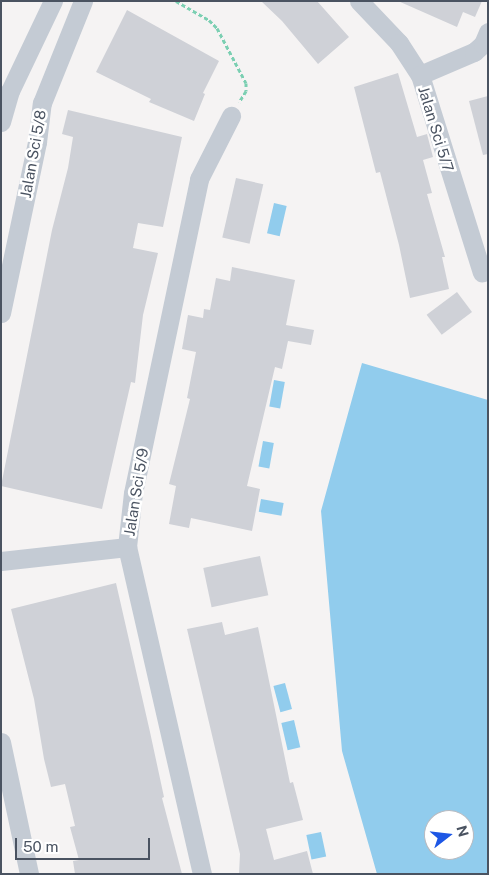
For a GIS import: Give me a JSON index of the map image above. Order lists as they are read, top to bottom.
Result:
{
  "streets": {
    "street": ["Jalan Sci 5/7", "Jalan Sci 5/8", "Jalan Sci 5/9"]
  },
  "scale_bar": "50 m",
  "north": "right"
}
